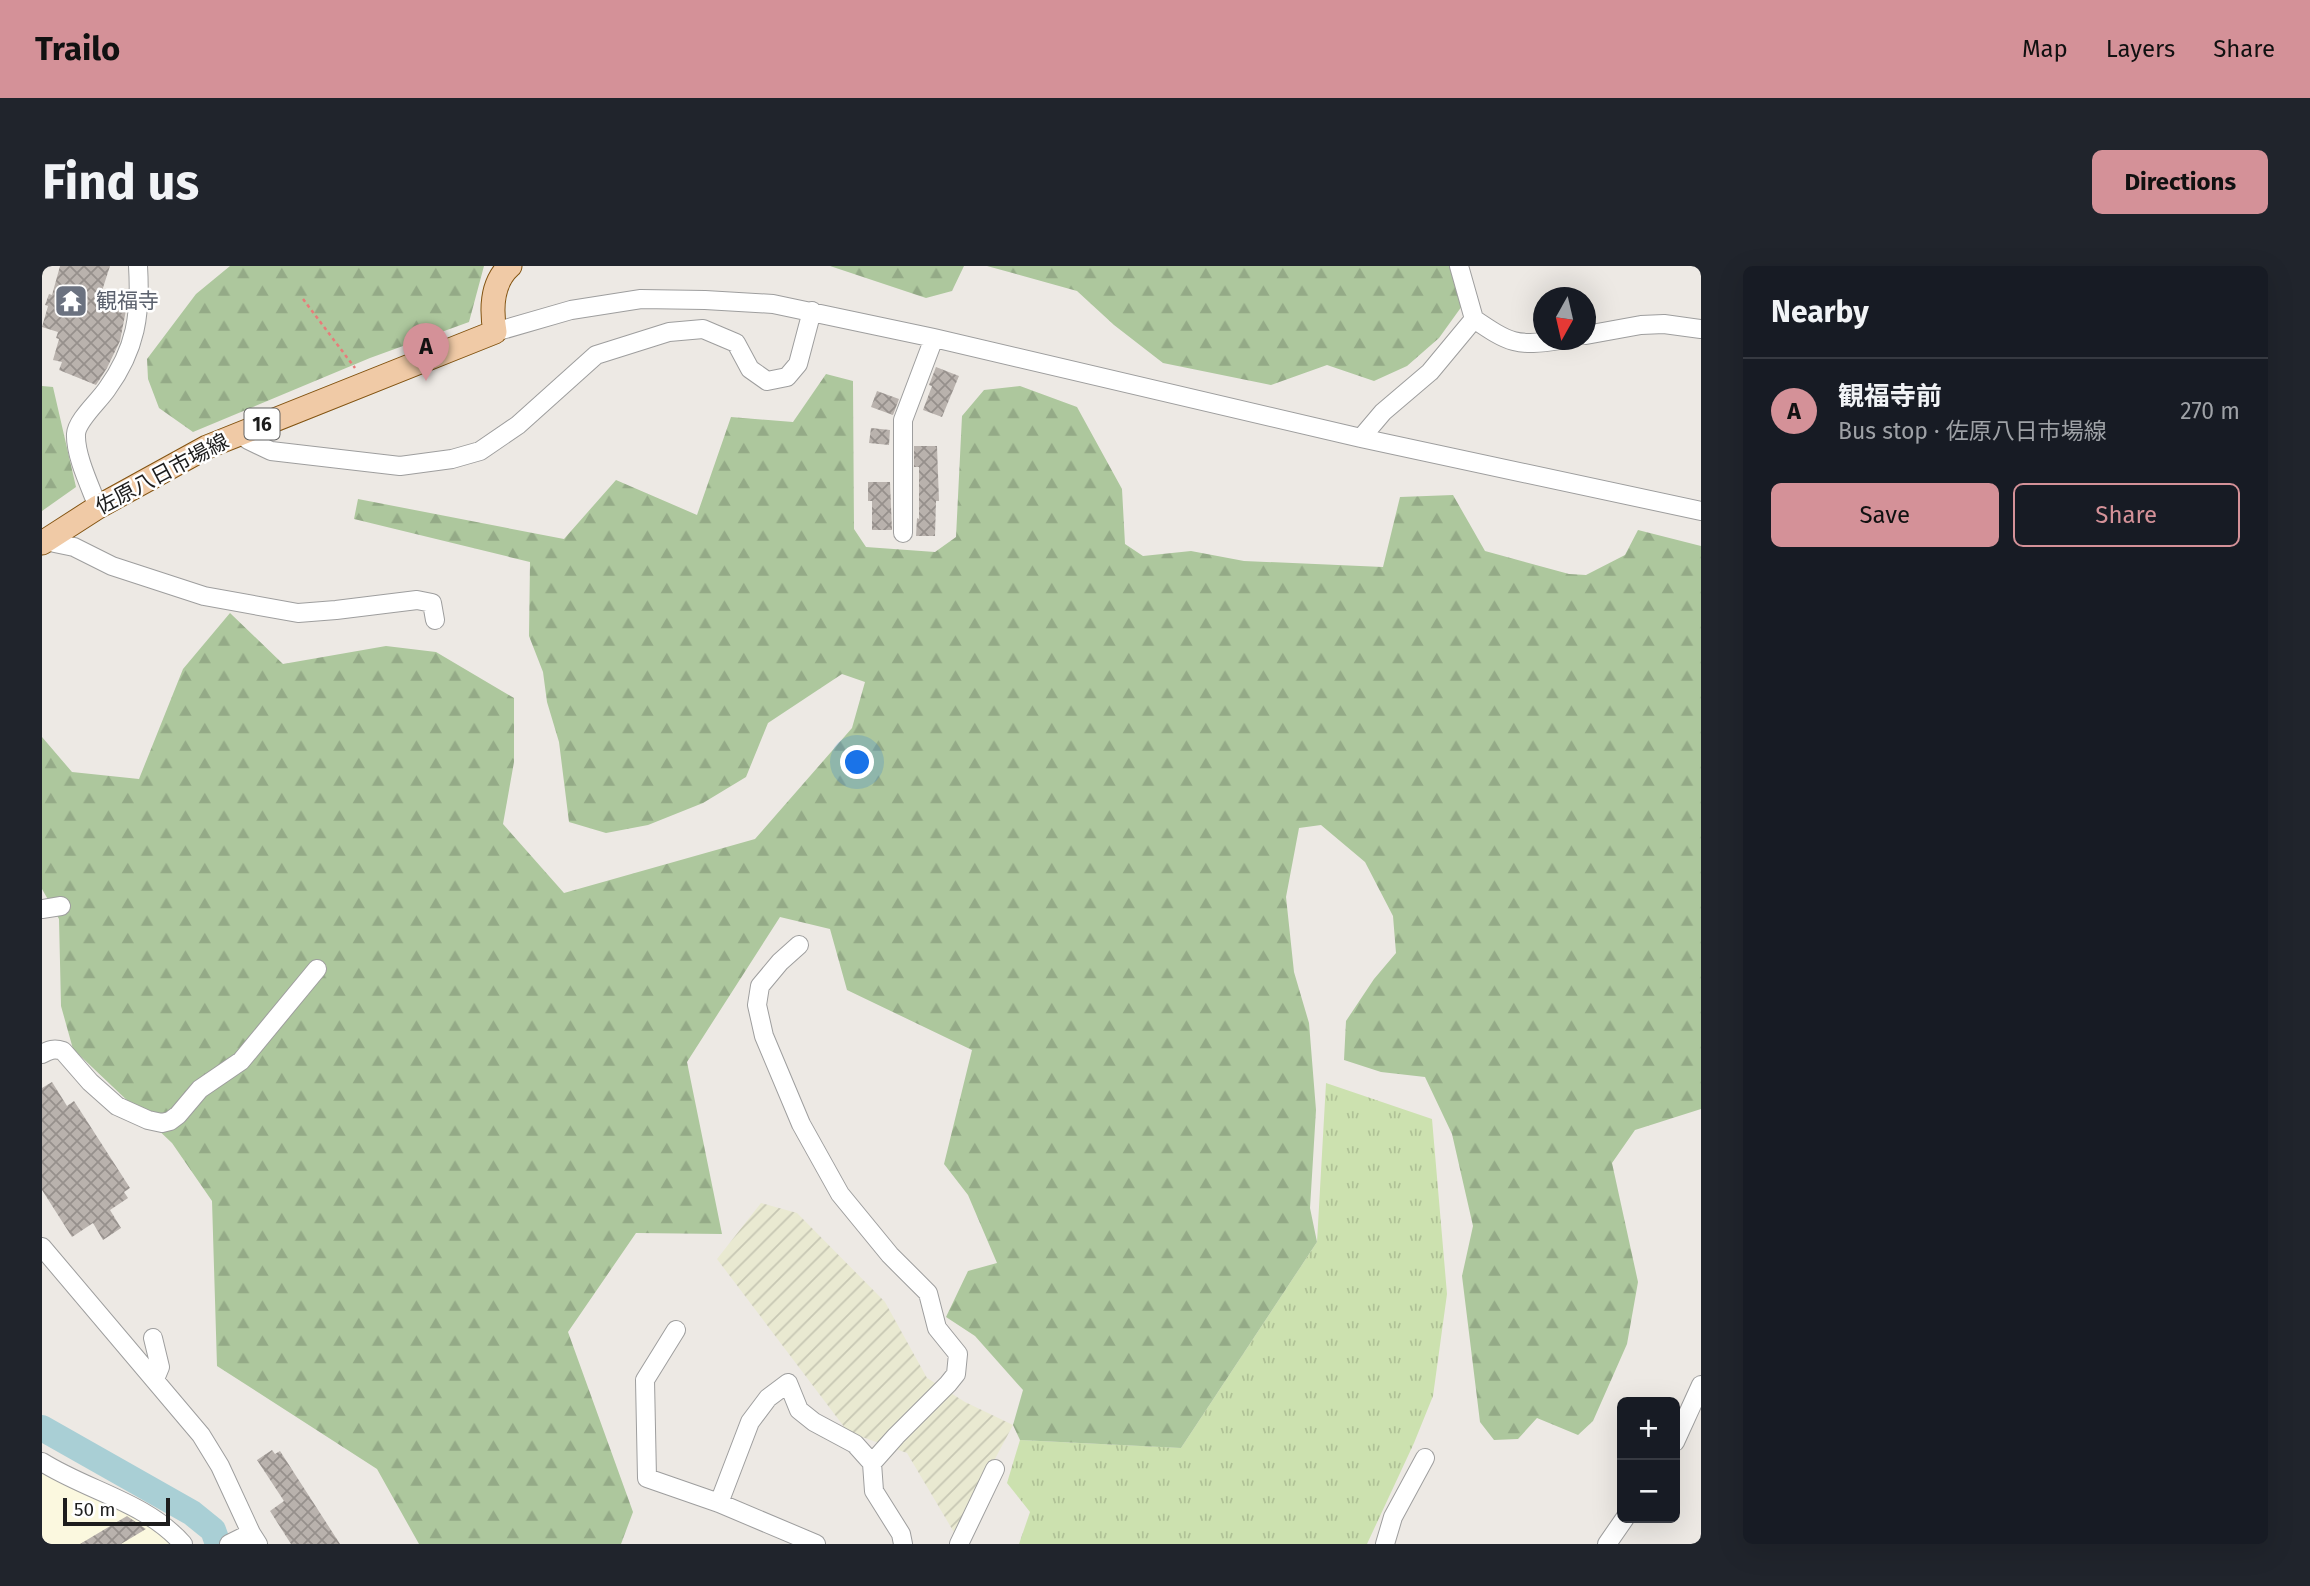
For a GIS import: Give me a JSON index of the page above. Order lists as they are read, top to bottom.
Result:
{
  "streets": {
    "main road": ["16", "佐原八日市場線"]
  },
  "places": {
    "temple": ["観福寺"]
  },
  "scale_bar": "50 m",
  "north": "bottom",
  "page": {
    "header": "Trailo",
    "nav": ["Map", "Layers", "Share"],
    "buttons": [
      "Directions",
      ["Save", "Share"]
    ],
    "title": "Find us",
    "heading": "Nearby",
    "pins": "A",
    "list": [
      {
        "mark": "A",
        "name": "観福寺前",
        "note": "Bus stop · 佐原八日市場線",
        "value": "270 m"
      }
    ],
    "map_buttons": ["+", "−"],
    "scale": "50 m"
  }
}
